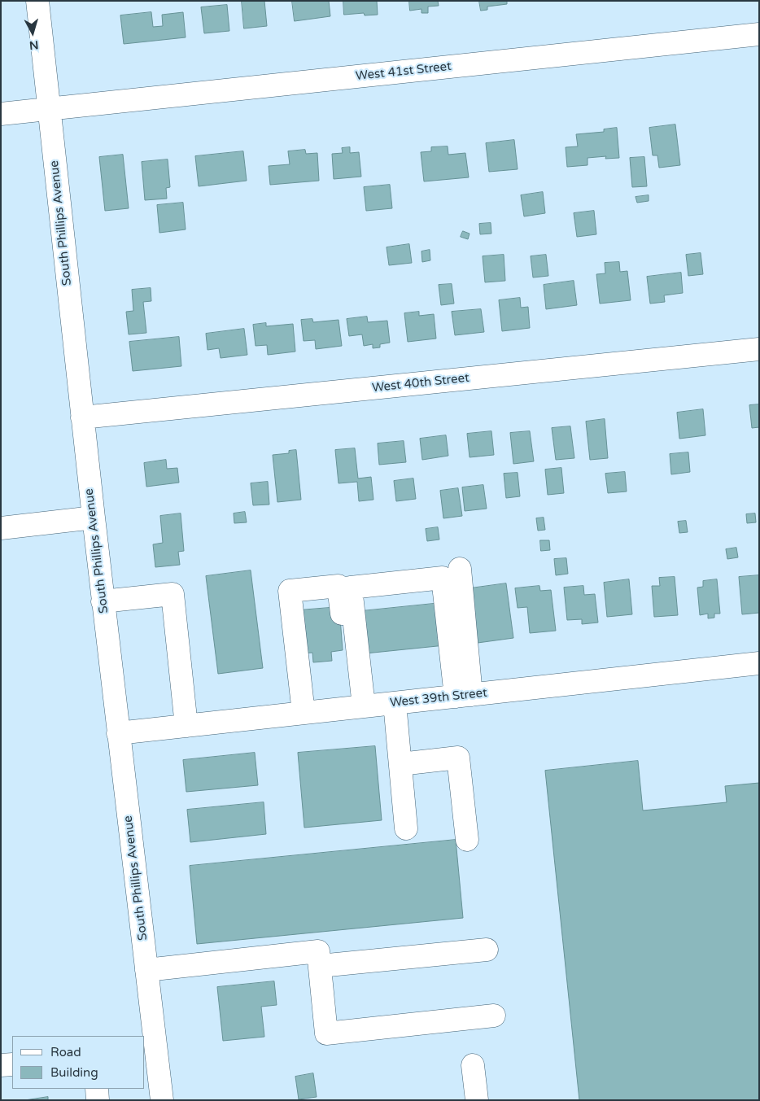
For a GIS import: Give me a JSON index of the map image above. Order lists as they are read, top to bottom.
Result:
{
  "streets": {
    "street": [
      "West 41st Street",
      "South Phillips Avenue",
      "West 40th Street",
      "West 39th Street"
    ]
  },
  "crossings": [
    ["West 41st Street", "South Phillips Avenue"],
    ["South Phillips Avenue", "West 40th Street"],
    ["South Phillips Avenue", "West 39th Street"]
  ],
  "legend": ["Road", "Building"],
  "north": "bottom"
}
